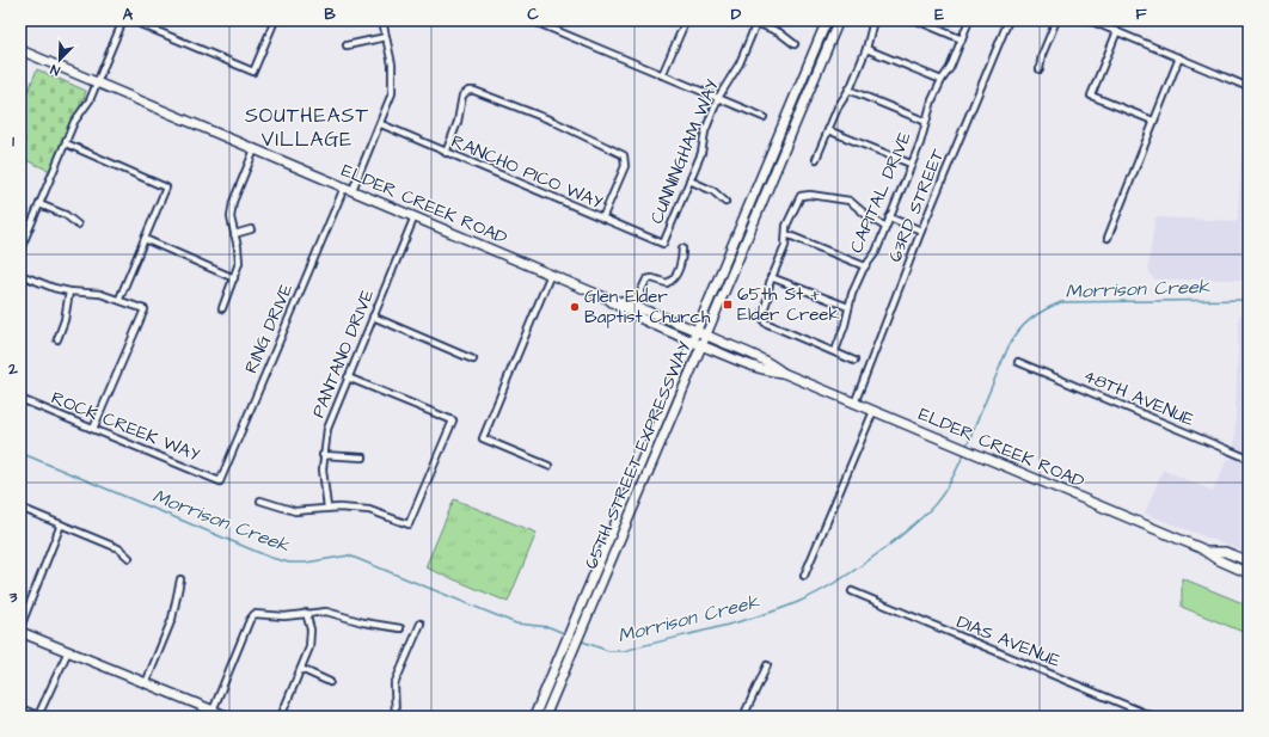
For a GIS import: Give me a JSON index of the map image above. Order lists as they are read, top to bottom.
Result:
{
  "streets": {
    "main road": ["ELDER CREEK ROAD", "65TH STREET EXPRESSWAY"],
    "street": [
      "CUNNINGHAM WAY",
      "RANCHO PICO WAY",
      "CAPITAL DRIVE",
      "63RD STREET",
      "RING DRIVE",
      "PANTANO DRIVE",
      "48TH AVENUE",
      "ROCK CREEK WAY",
      "DIAS AVENUE"
    ]
  },
  "crossings": [
    ["CUNNINGHAM WAY", "RANCHO PICO WAY"],
    ["RANCHO PICO WAY", "RING DRIVE"],
    ["ELDER CREEK ROAD", "63RD STREET"],
    ["ELDER CREEK ROAD", "RING DRIVE"],
    ["ELDER CREEK ROAD", "PANTANO DRIVE"],
    ["ELDER CREEK ROAD", "65TH STREET EXPRESSWAY"],
    ["RING DRIVE", "ROCK CREEK WAY"]
  ],
  "districts": ["SOUTHEAST VILLAGE"],
  "water": ["Morrison Creek"],
  "places": {
    "transit": ["65th St + Elder Creek"],
    "other": ["Glen Elder Baptist Church"]
  },
  "north": "bottom left",
  "grid": {
    "columns": [
      "A",
      "B",
      "C",
      "D",
      "E",
      "F"
    ],
    "rows": ["1", "2", "3"]
  }
}
